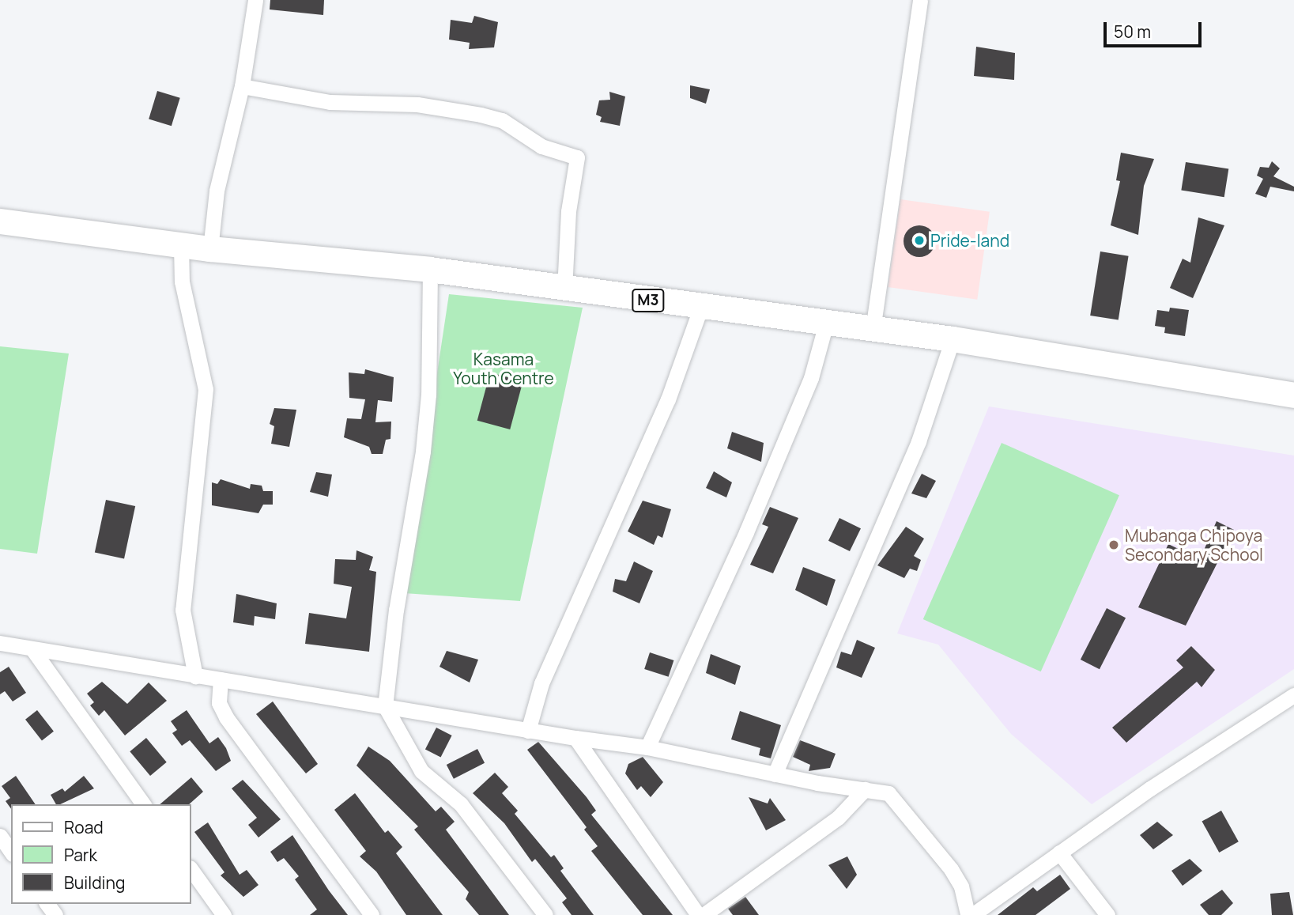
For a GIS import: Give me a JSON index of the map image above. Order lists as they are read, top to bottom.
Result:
{
  "streets": {
    "main road": ["M3"]
  },
  "parks": ["Kasama Youth Centre"],
  "places": ["Pride-land", "Mubanga Chipoya Secondary School"],
  "legend": ["Road", "Park", "Building"],
  "scale_bar": "50 m"
}
